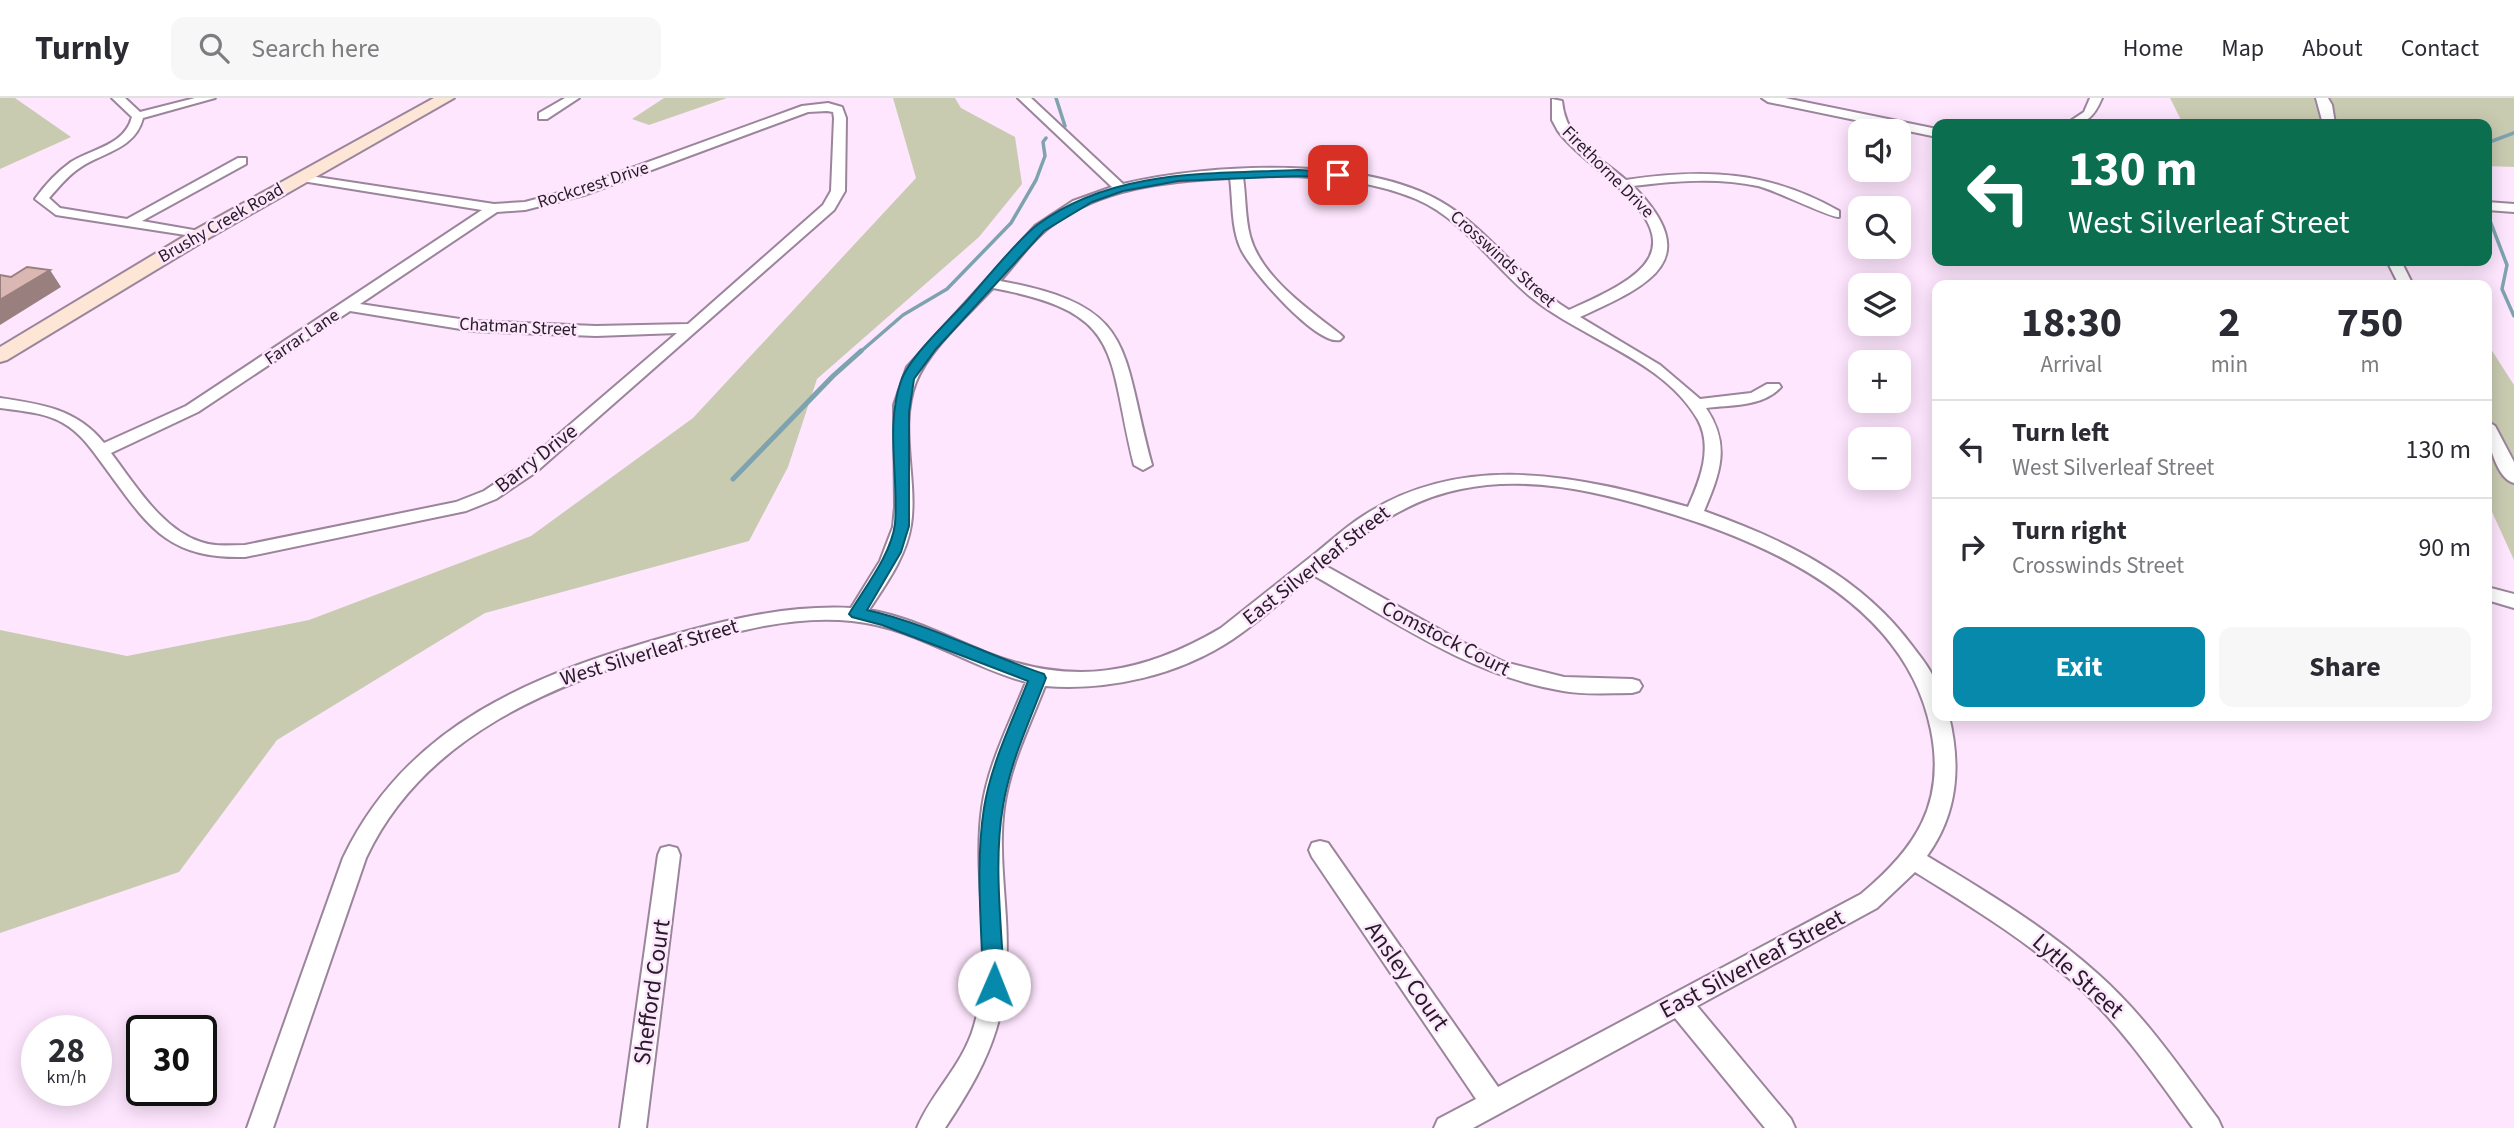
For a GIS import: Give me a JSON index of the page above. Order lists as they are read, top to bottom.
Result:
{
  "streets": {
    "main road": ["Brushy Creek Road"],
    "street": [
      "Firethorne Drive",
      "Rockcrest Drive",
      "Crosswinds Street",
      "Chatman Street",
      "Farrar Lane",
      "Barry Drive",
      "East Silverleaf Street",
      "Comstock Court",
      "West Silverleaf Street",
      "Ansley Court",
      "Lytle Street",
      "Shefford Court"
    ]
  },
  "crossings": [
    ["Firethorne Drive", "Crosswinds Street"],
    ["Rockcrest Drive", "Brushy Creek Road"],
    ["Rockcrest Drive", "Farrar Lane"],
    ["Rockcrest Drive", "Barry Drive"],
    ["Crosswinds Street", "East Silverleaf Street"],
    ["Crosswinds Street", "West Silverleaf Street"],
    ["Chatman Street", "Farrar Lane"],
    ["Chatman Street", "Barry Drive"],
    ["Farrar Lane", "Barry Drive"],
    ["East Silverleaf Street", "Comstock Court"],
    ["East Silverleaf Street", "West Silverleaf Street"],
    ["East Silverleaf Street", "Ansley Court"],
    ["East Silverleaf Street", "Lytle Street"]
  ],
  "page": {
    "header": "Turnly",
    "search": "Search here",
    "nav": [
      "Home",
      "Map",
      "About",
      "Contact"
    ],
    "map_buttons": ["+", "−"],
    "turn": ["130 m", "West Silverleaf Street"],
    "eta": [
      "18:30",
      "Arrival",
      "2",
      "min",
      "750",
      "m"
    ],
    "list": [
      {
        "name": "Turn left",
        "note": "West Silverleaf Street",
        "value": "130 m"
      },
      {
        "name": "Turn right",
        "note": "Crosswinds Street",
        "value": "90 m"
      }
    ],
    "buttons": ["Exit", "Share"],
    "speed": "28 km/h",
    "limit": "30"
  }
}
